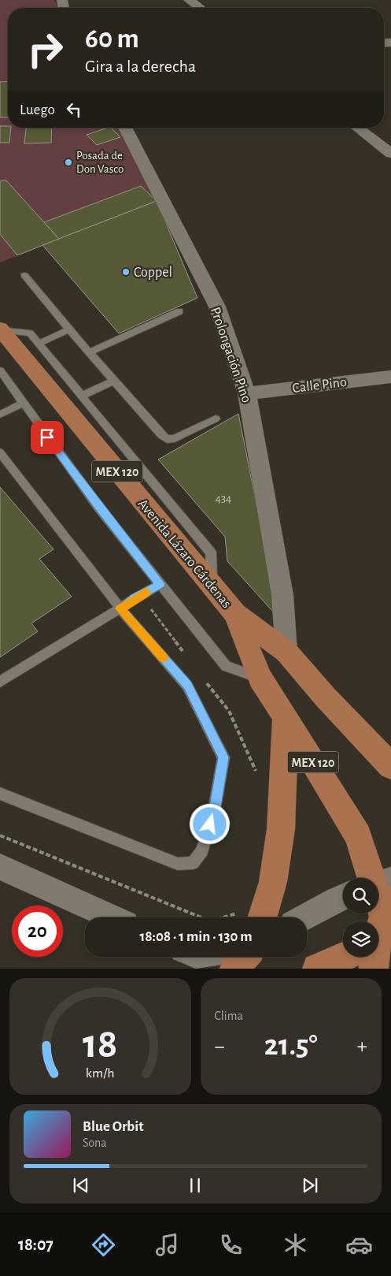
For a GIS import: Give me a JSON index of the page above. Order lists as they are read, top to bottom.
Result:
{
  "streets": {
    "main road": ["MEX 120", "Avenida Lázaro Cárdenas"],
    "street": ["Prolongación Pino", "Calle Pino"]
  },
  "crossings": [
    ["Prolongación Pino", "Calle Pino"],
    ["Prolongación Pino", "Avenida Lázaro Cárdenas"]
  ],
  "places": ["Posada de Don Vasco", "Coppel"],
  "house_numbers": ["434"],
  "page": {
    "turn": ["60 m", "Gira a la derecha"],
    "then": "Luego",
    "limit": "20",
    "trip": "18:08 · 1 min · 130 m",
    "tile": "Clima",
    "heat": ["−", "21.5°", "+"],
    "song": ["Blue Orbit", "Sona"],
    "tabs": "18:07",
    "gauge": ["18", "km/h"]
  }
}
